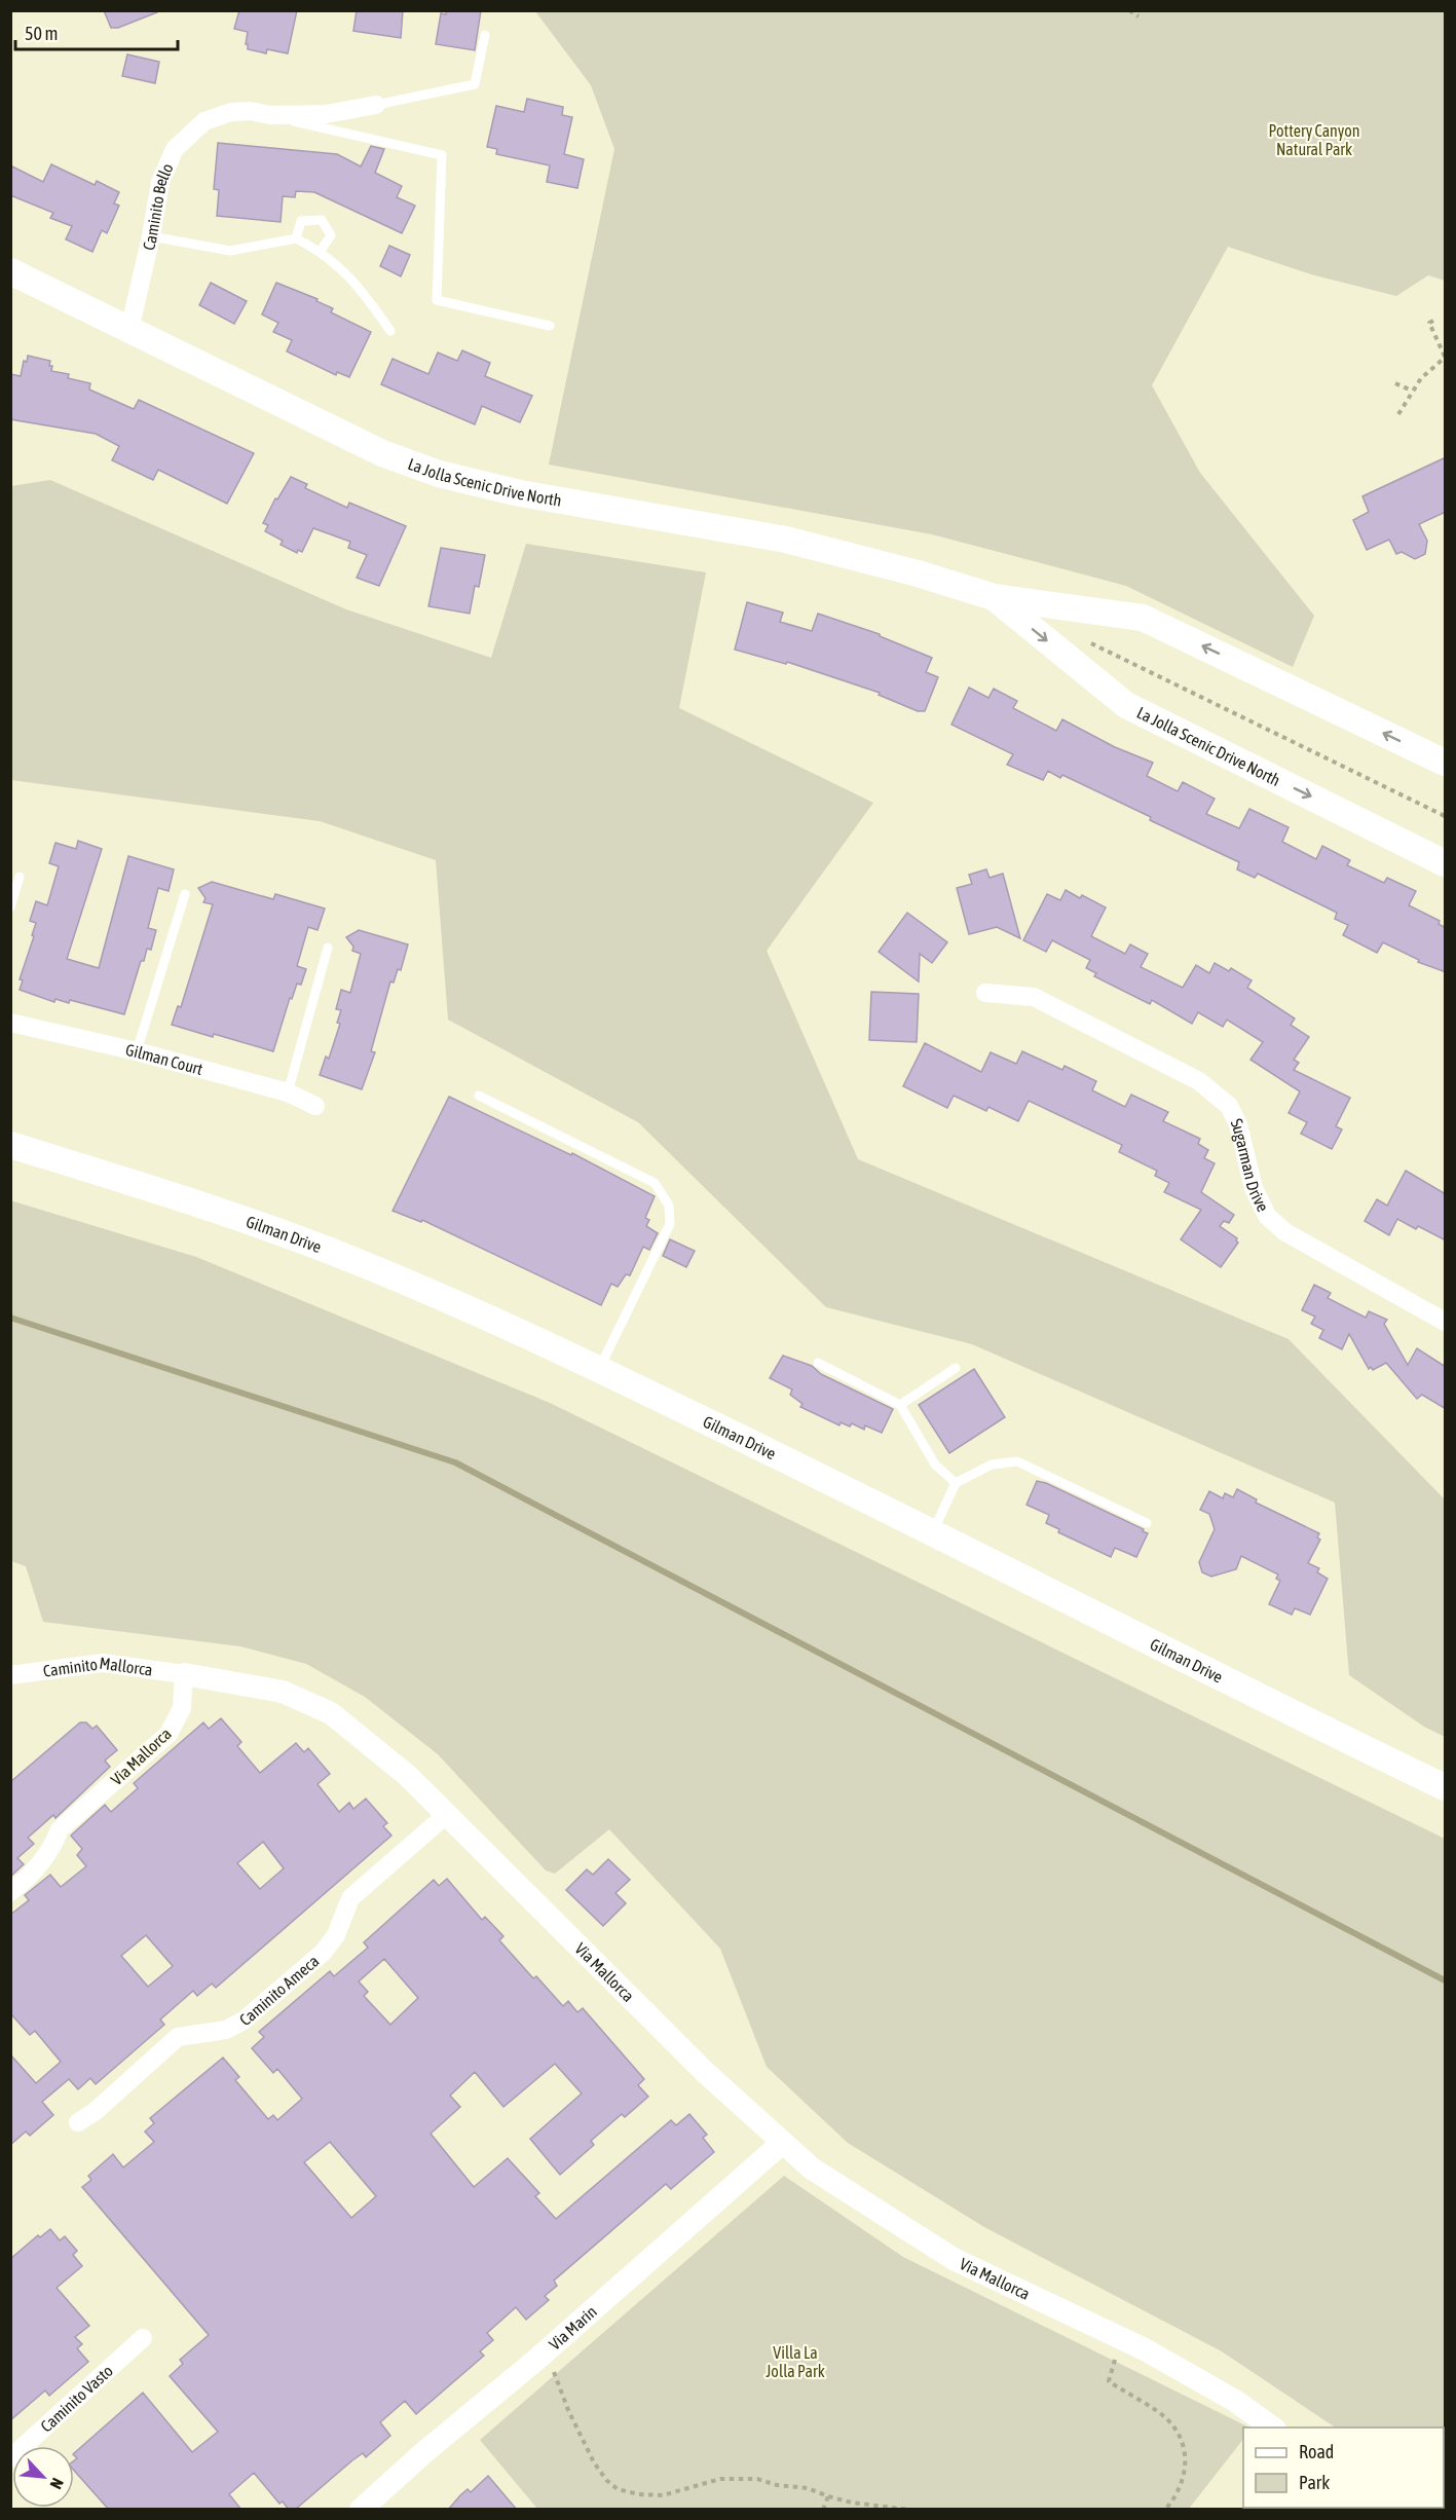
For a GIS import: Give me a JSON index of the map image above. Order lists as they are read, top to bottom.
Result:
{
  "streets": {
    "main road": ["La Jolla Scenic Drive North", "Gilman Drive"],
    "street": [
      "Caminito Bello",
      "Gilman Court",
      "Sugarman Drive",
      "Caminito Mallorca",
      "Via Mallorca",
      "Caminito Ameca",
      "Via Marin",
      "Caminito Vasto"
    ]
  },
  "crossings": [
    ["Caminito Bello", "La Jolla Scenic Drive North"],
    ["Caminito Mallorca", "Via Mallorca"],
    ["Via Mallorca", "Caminito Ameca"],
    ["Via Mallorca", "Via Marin"]
  ],
  "parks": ["Pottery Canyon Natural Park", "Villa La Jolla Park"],
  "legend": ["Road", "Park"],
  "scale_bar": "50 m",
  "north": "bottom right"
}
